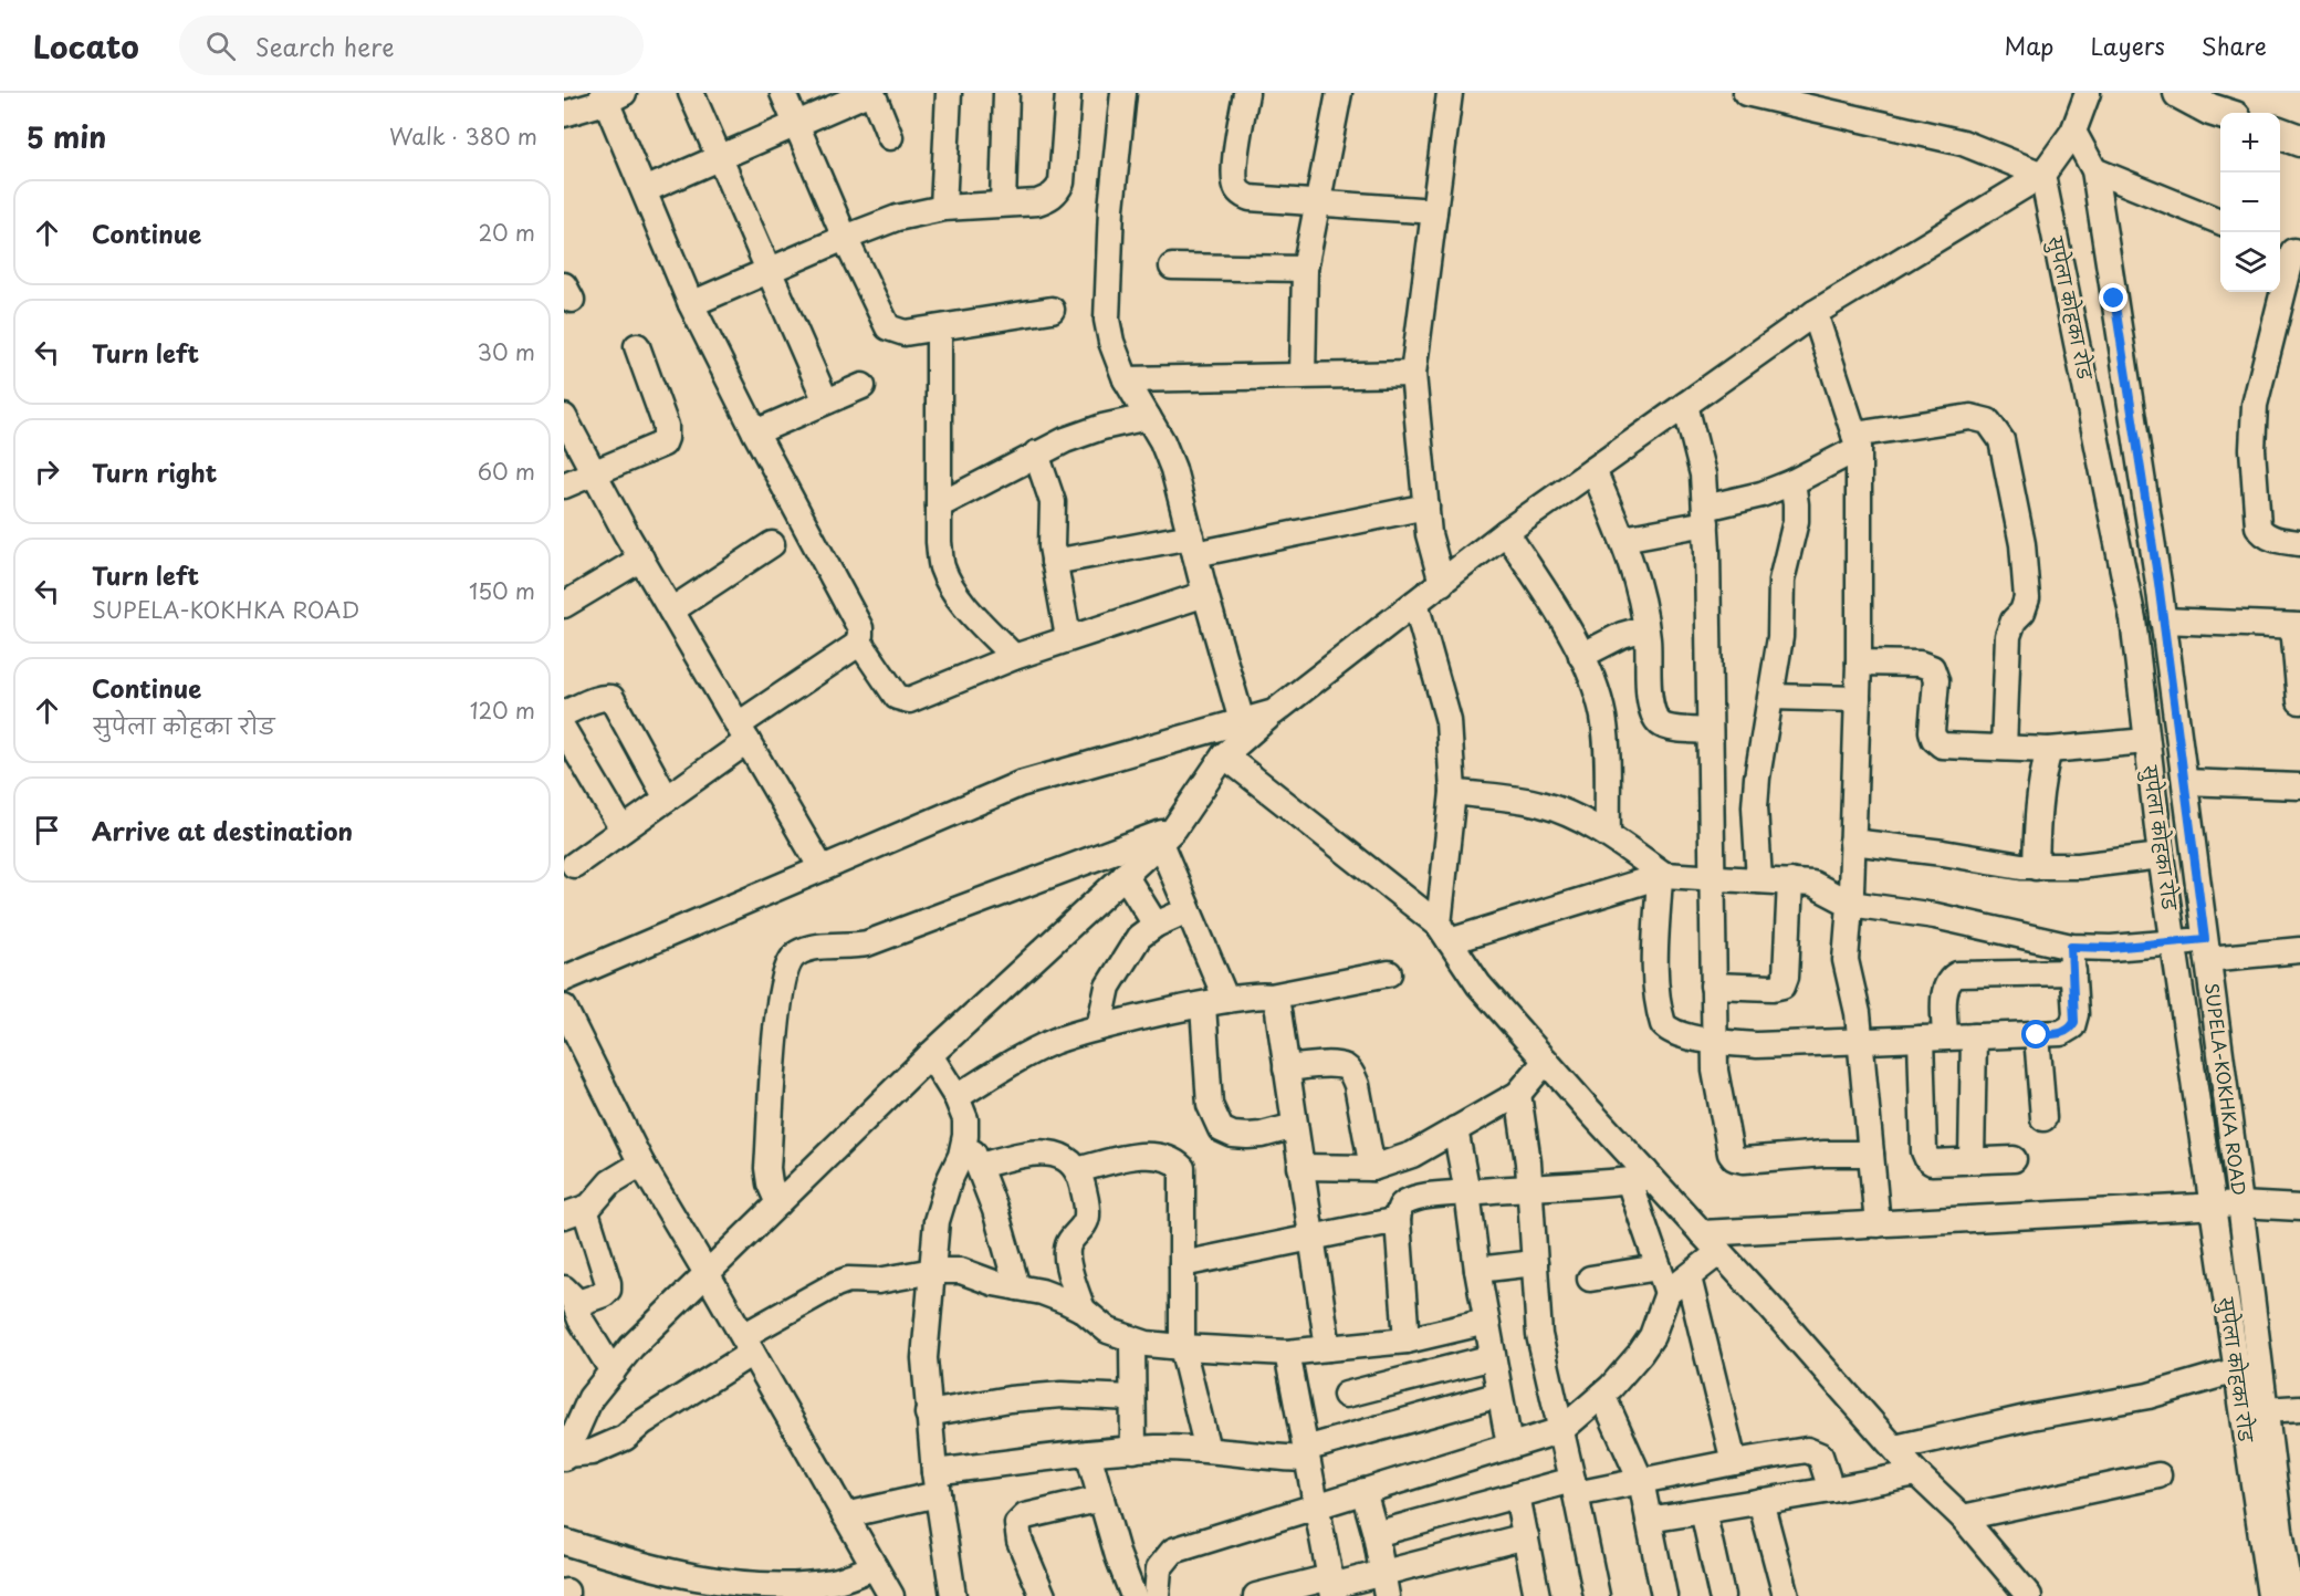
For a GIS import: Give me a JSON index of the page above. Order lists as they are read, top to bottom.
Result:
{
  "streets": {
    "street": ["सुपेला कोहका रोड", "SUPELA-KOKHKA ROAD"]
  },
  "page": {
    "header": "Locato",
    "search": "Search here",
    "nav": ["Map", "Layers", "Share"],
    "heading": ["5 min", "Walk · 380 m"],
    "map_buttons": ["+", "−"],
    "list": [
      ["Continue", "20 m"],
      ["Turn left", "30 m"],
      ["Turn right", "60 m"],
      ["Turn left", "SUPELA-KOKHKA ROAD", "150 m"],
      ["Continue", "सुपेला कोहका रोड", "120 m"],
      "Arrive at destination"
    ]
  }
}
